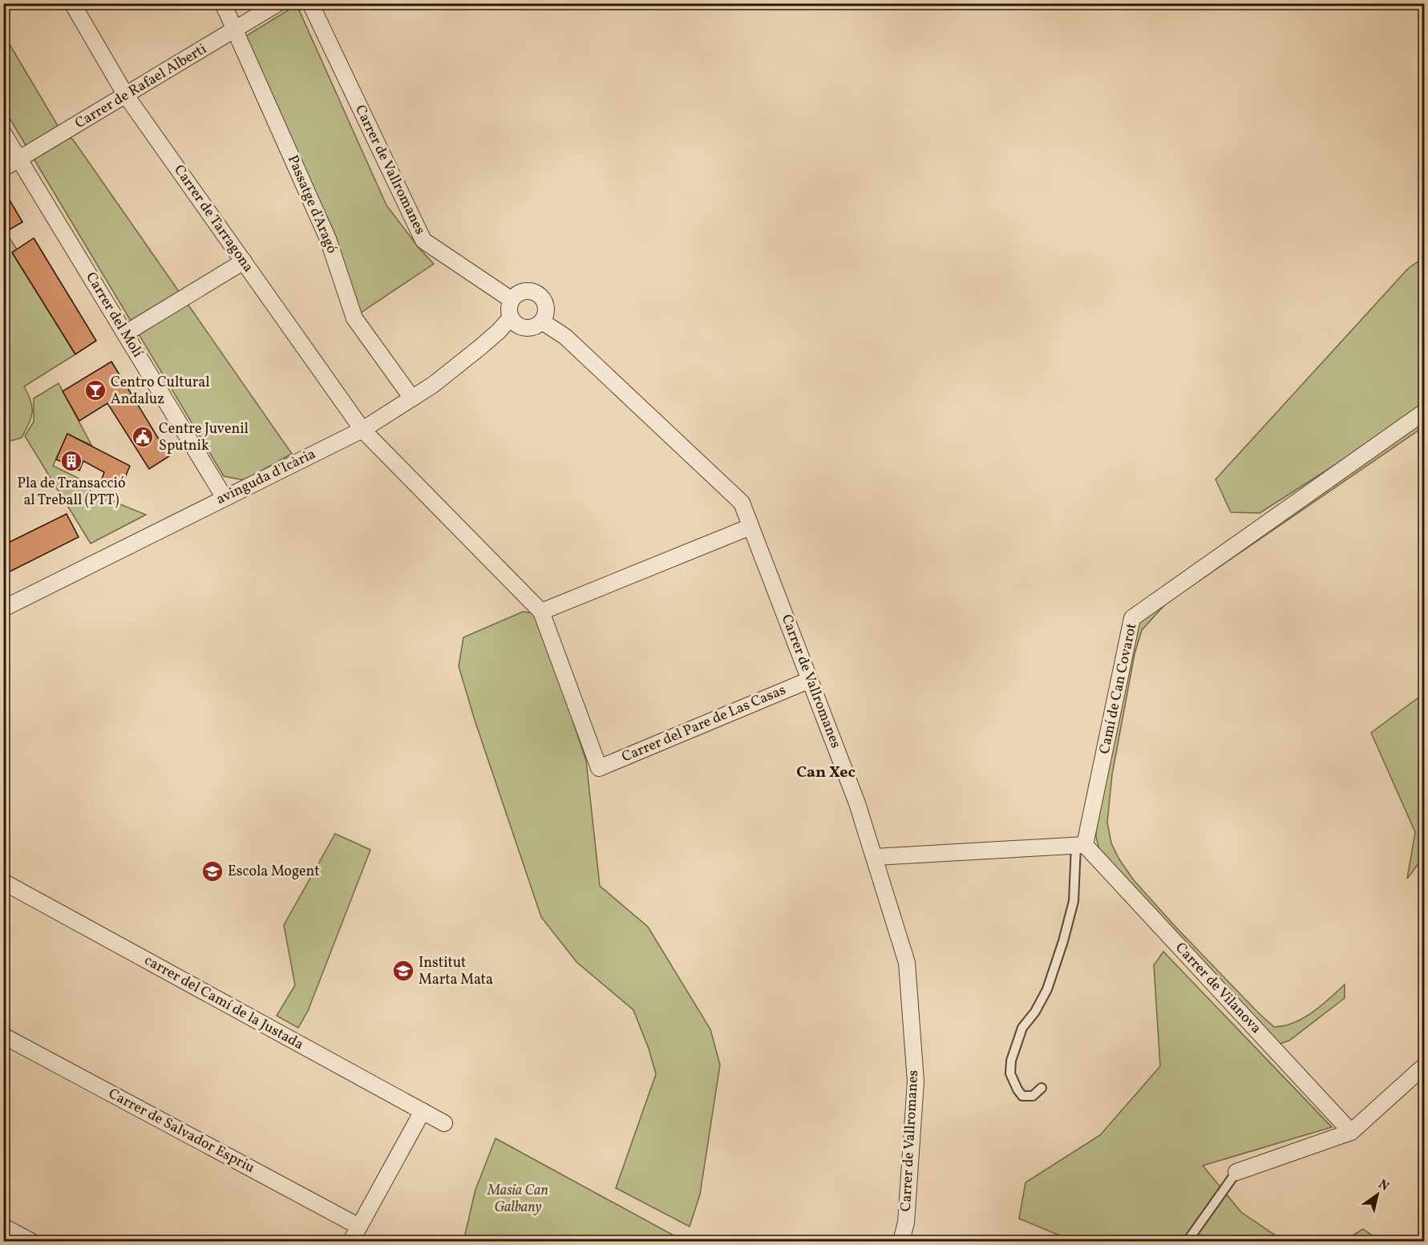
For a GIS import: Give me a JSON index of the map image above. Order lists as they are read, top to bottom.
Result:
{
  "streets": {
    "street": [
      "Carrer de Rafael Alberti",
      "Carrer de Vallromanes",
      "Passatge d'Aragó",
      "Carrer de Tarragona",
      "Carrer del Molí",
      "avinguda d'Icària",
      "Camí de Can Covarot",
      "Carrer del Pare de Las Casas",
      "Carrer de Vilanova",
      "carrer del Camí de la Justada",
      "Carrer de Salvador Espriu"
    ]
  },
  "crossings": [
    ["Carrer de Rafael Alberti", "Passatge d'Aragó"],
    ["Carrer de Rafael Alberti", "Carrer de Tarragona"],
    ["Carrer de Rafael Alberti", "Carrer del Molí"],
    ["Carrer de Vallromanes", "avinguda d'Icària"],
    ["Carrer de Vallromanes", "Carrer del Pare de Las Casas"],
    ["Passatge d'Aragó", "avinguda d'Icària"],
    ["Carrer de Tarragona", "avinguda d'Icària"],
    ["Carrer de Tarragona", "Carrer del Pare de Las Casas"],
    ["Carrer del Molí", "avinguda d'Icària"],
    ["Camí de Can Covarot", "Carrer de Vilanova"]
  ],
  "districts": ["Can Xec"],
  "parks": ["Masia Can Galbany"],
  "places": {
    "bar": ["Centro Cultural Andaluz"],
    "public building": ["Centre Juvenil Sputnik"],
    "building": ["Pla de Transacció al Treball (PTT)"],
    "school or university": ["Escola Mogent", "Institut Marta Mata"]
  },
  "north": "top right"
}
